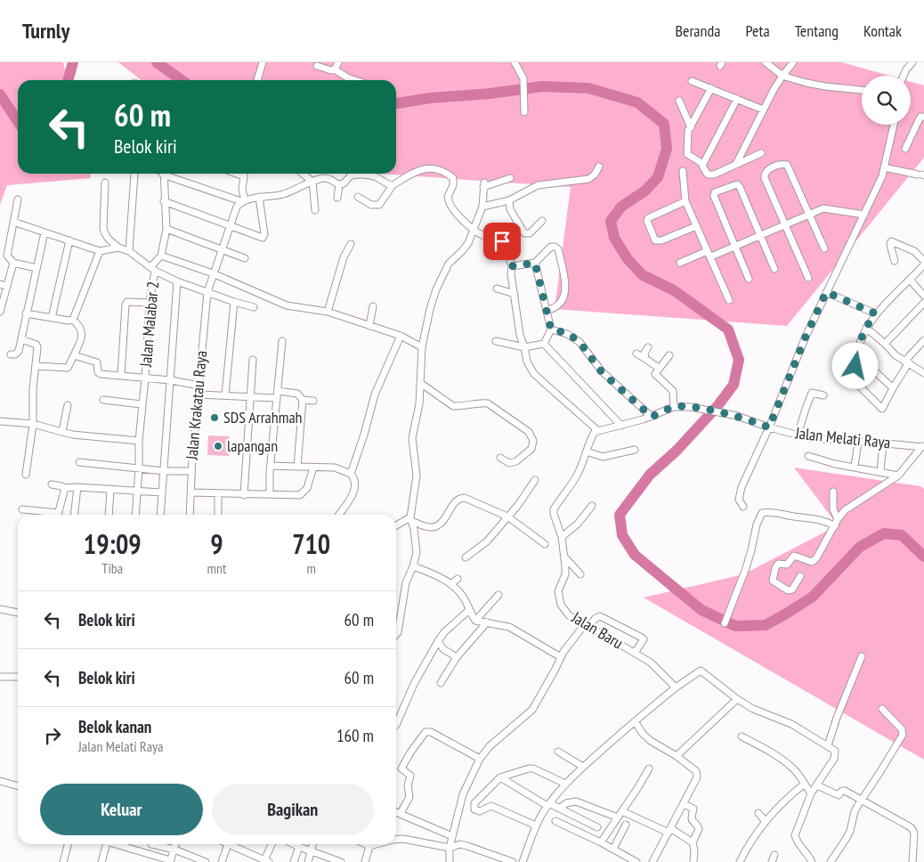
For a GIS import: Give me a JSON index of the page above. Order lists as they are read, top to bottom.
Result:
{
  "streets": {
    "street": [
      "Jalan Malabar 2",
      "Jalan Krakatau Raya",
      "Jalan Melati Raya",
      "Jalan Baru"
    ]
  },
  "places": ["SDS Arrahmah", "lapangan"],
  "page": {
    "header": "Turnly",
    "nav": [
      "Beranda",
      "Peta",
      "Tentang",
      "Kontak"
    ],
    "turn": ["60 m", "Belok kiri"],
    "eta": [
      "19:09",
      "Tiba",
      "9",
      "mnt",
      "710",
      "m"
    ],
    "list": [
      {
        "name": "Belok kiri",
        "value": "60 m"
      },
      {
        "name": "Belok kiri",
        "value": "60 m"
      },
      {
        "name": "Belok kanan",
        "note": "Jalan Melati Raya",
        "value": "160 m"
      }
    ],
    "buttons": ["Keluar", "Bagikan"]
  }
}
